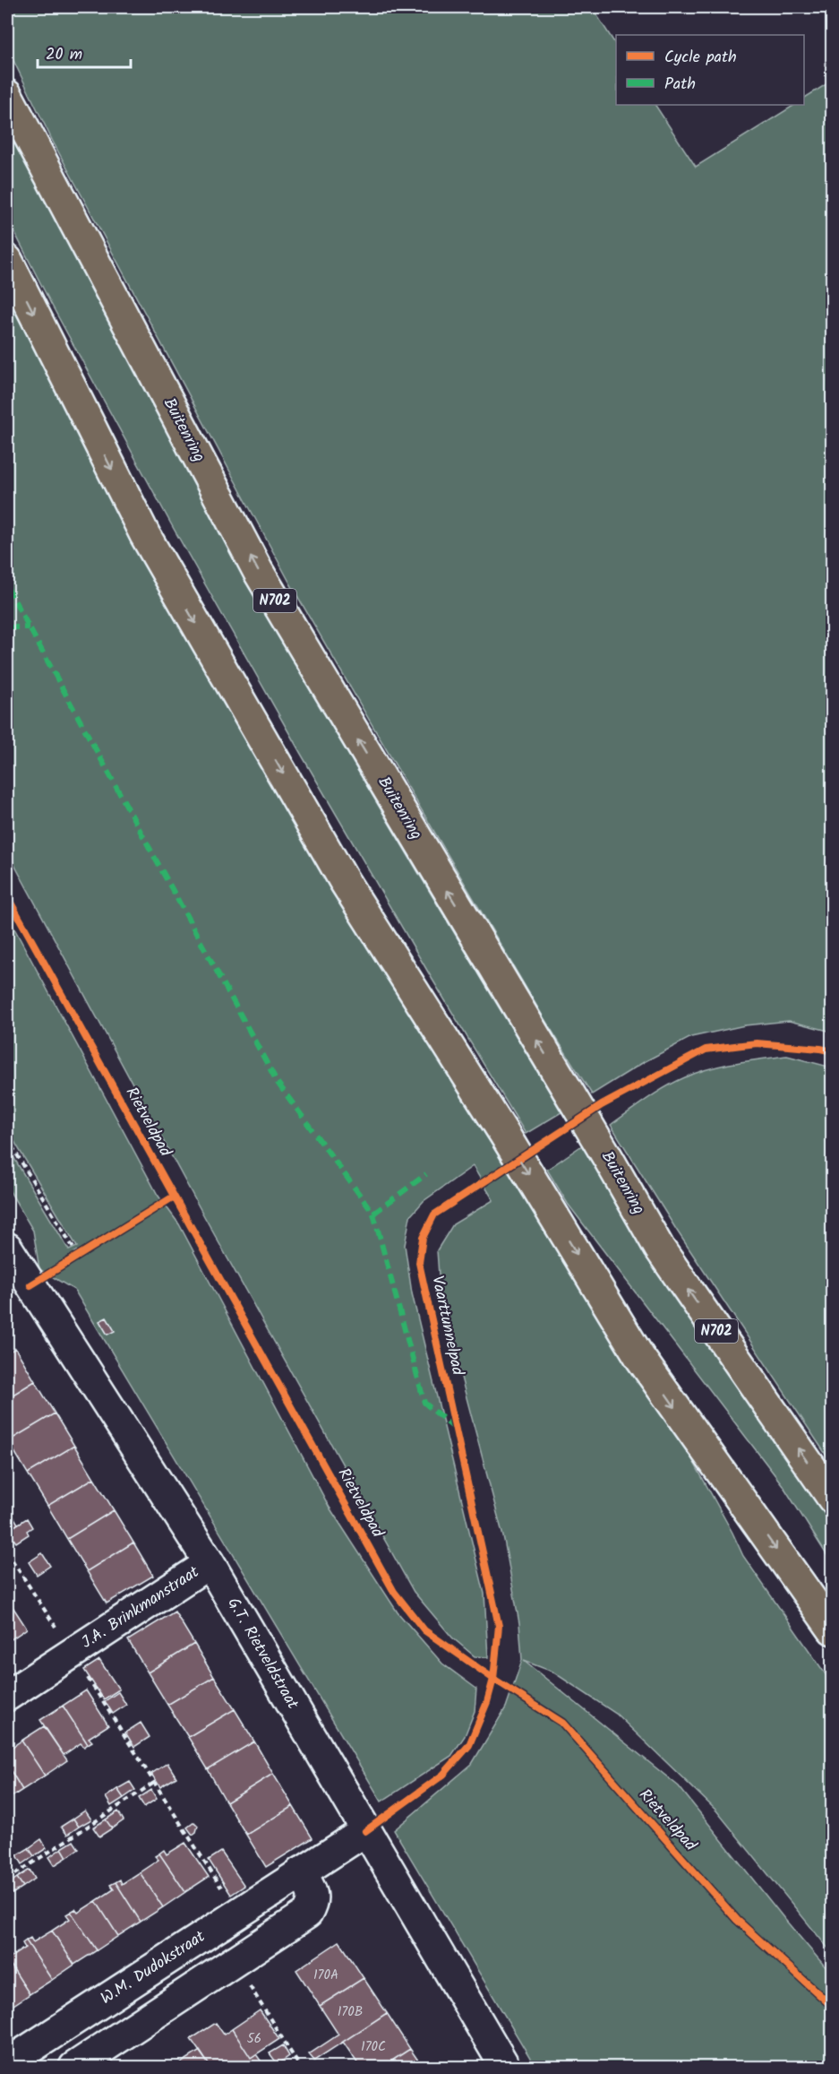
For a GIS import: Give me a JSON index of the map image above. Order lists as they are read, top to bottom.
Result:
{
  "streets": {
    "highway": ["Buitenring", "N702"],
    "street": ["J.A. Brinkmanstraat", "G.T. Rietveldstraat", "W.M. Dudokstraat"],
    "cycle path": ["Rietveldpad", "Vaarttunnelpad"]
  },
  "crossings": [
    ["J.A. Brinkmanstraat", "G.T. Rietveldstraat"],
    ["G.T. Rietveldstraat", "W.M. Dudokstraat"]
  ],
  "house_numbers": [
    "170A",
    "170B",
    "56",
    "170C"
  ],
  "legend": ["Cycle path", "Path"],
  "scale_bar": "20 m"
}
